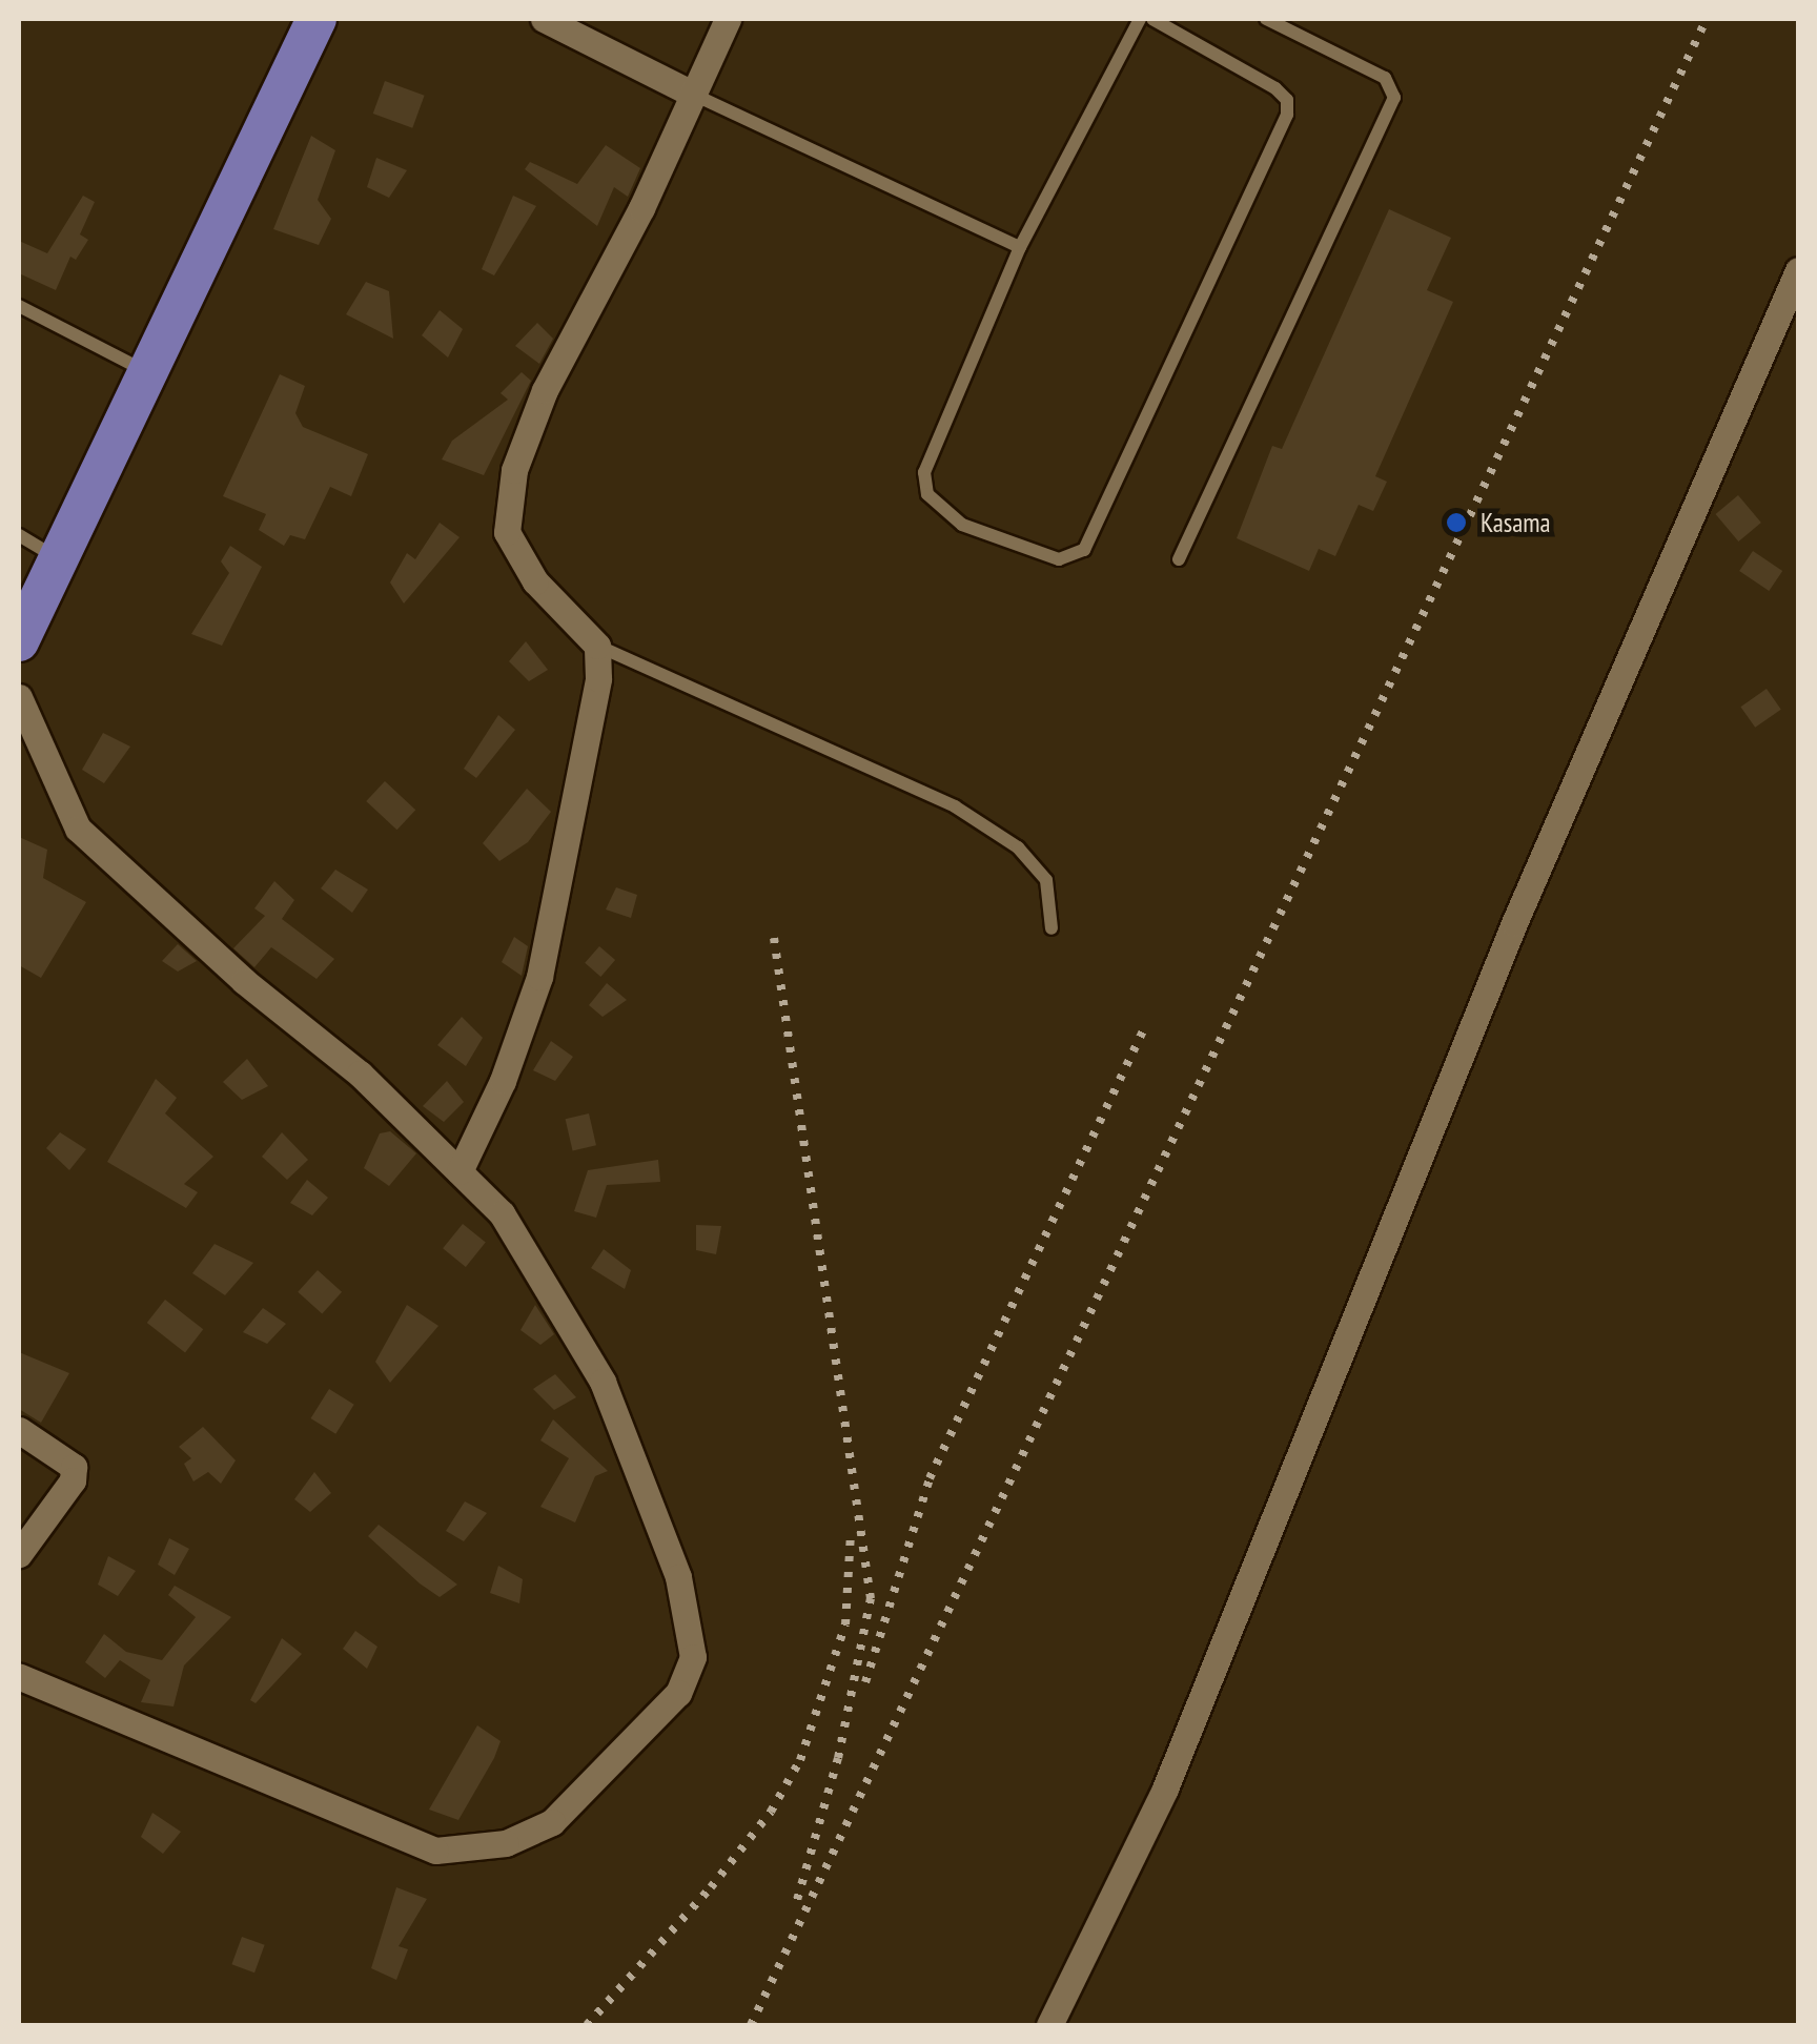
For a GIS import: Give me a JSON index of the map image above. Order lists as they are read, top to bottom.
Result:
{
  "places": ["Kasama"]
}
